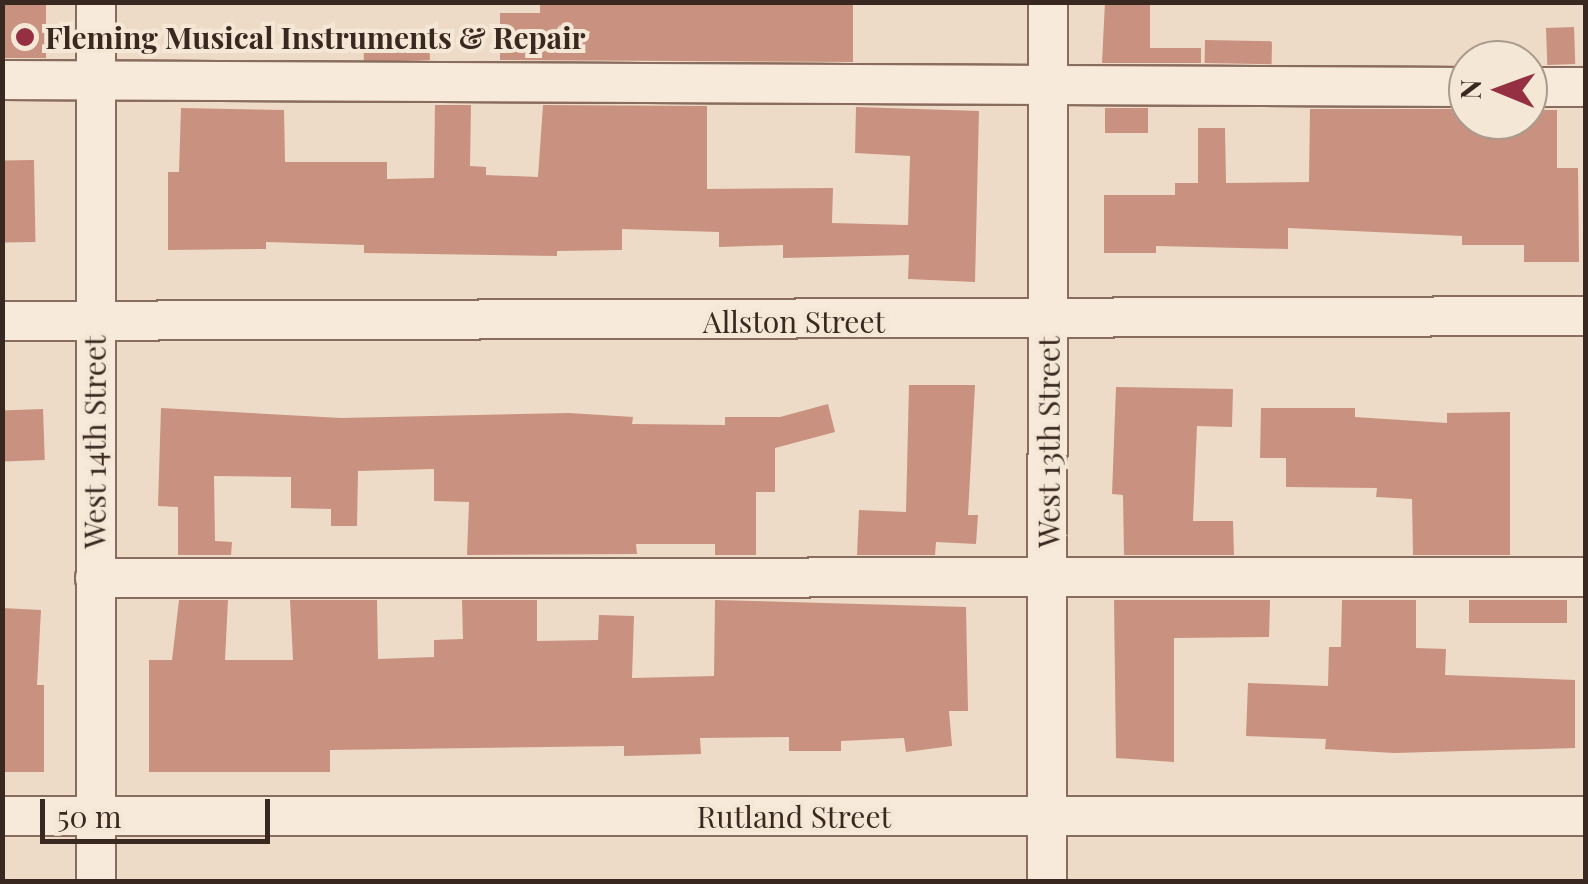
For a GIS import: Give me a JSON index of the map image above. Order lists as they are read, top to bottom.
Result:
{
  "streets": {
    "street": [
      "Allston Street",
      "West 14th Street",
      "West 13th Street",
      "Rutland Street"
    ]
  },
  "crossings": [
    ["Allston Street", "West 14th Street"],
    ["Allston Street", "West 13th Street"],
    ["West 14th Street", "Rutland Street"],
    ["West 13th Street", "Rutland Street"]
  ],
  "places": ["Fleming Musical Instruments & Repair"],
  "scale_bar": "50 m",
  "north": "left"
}
